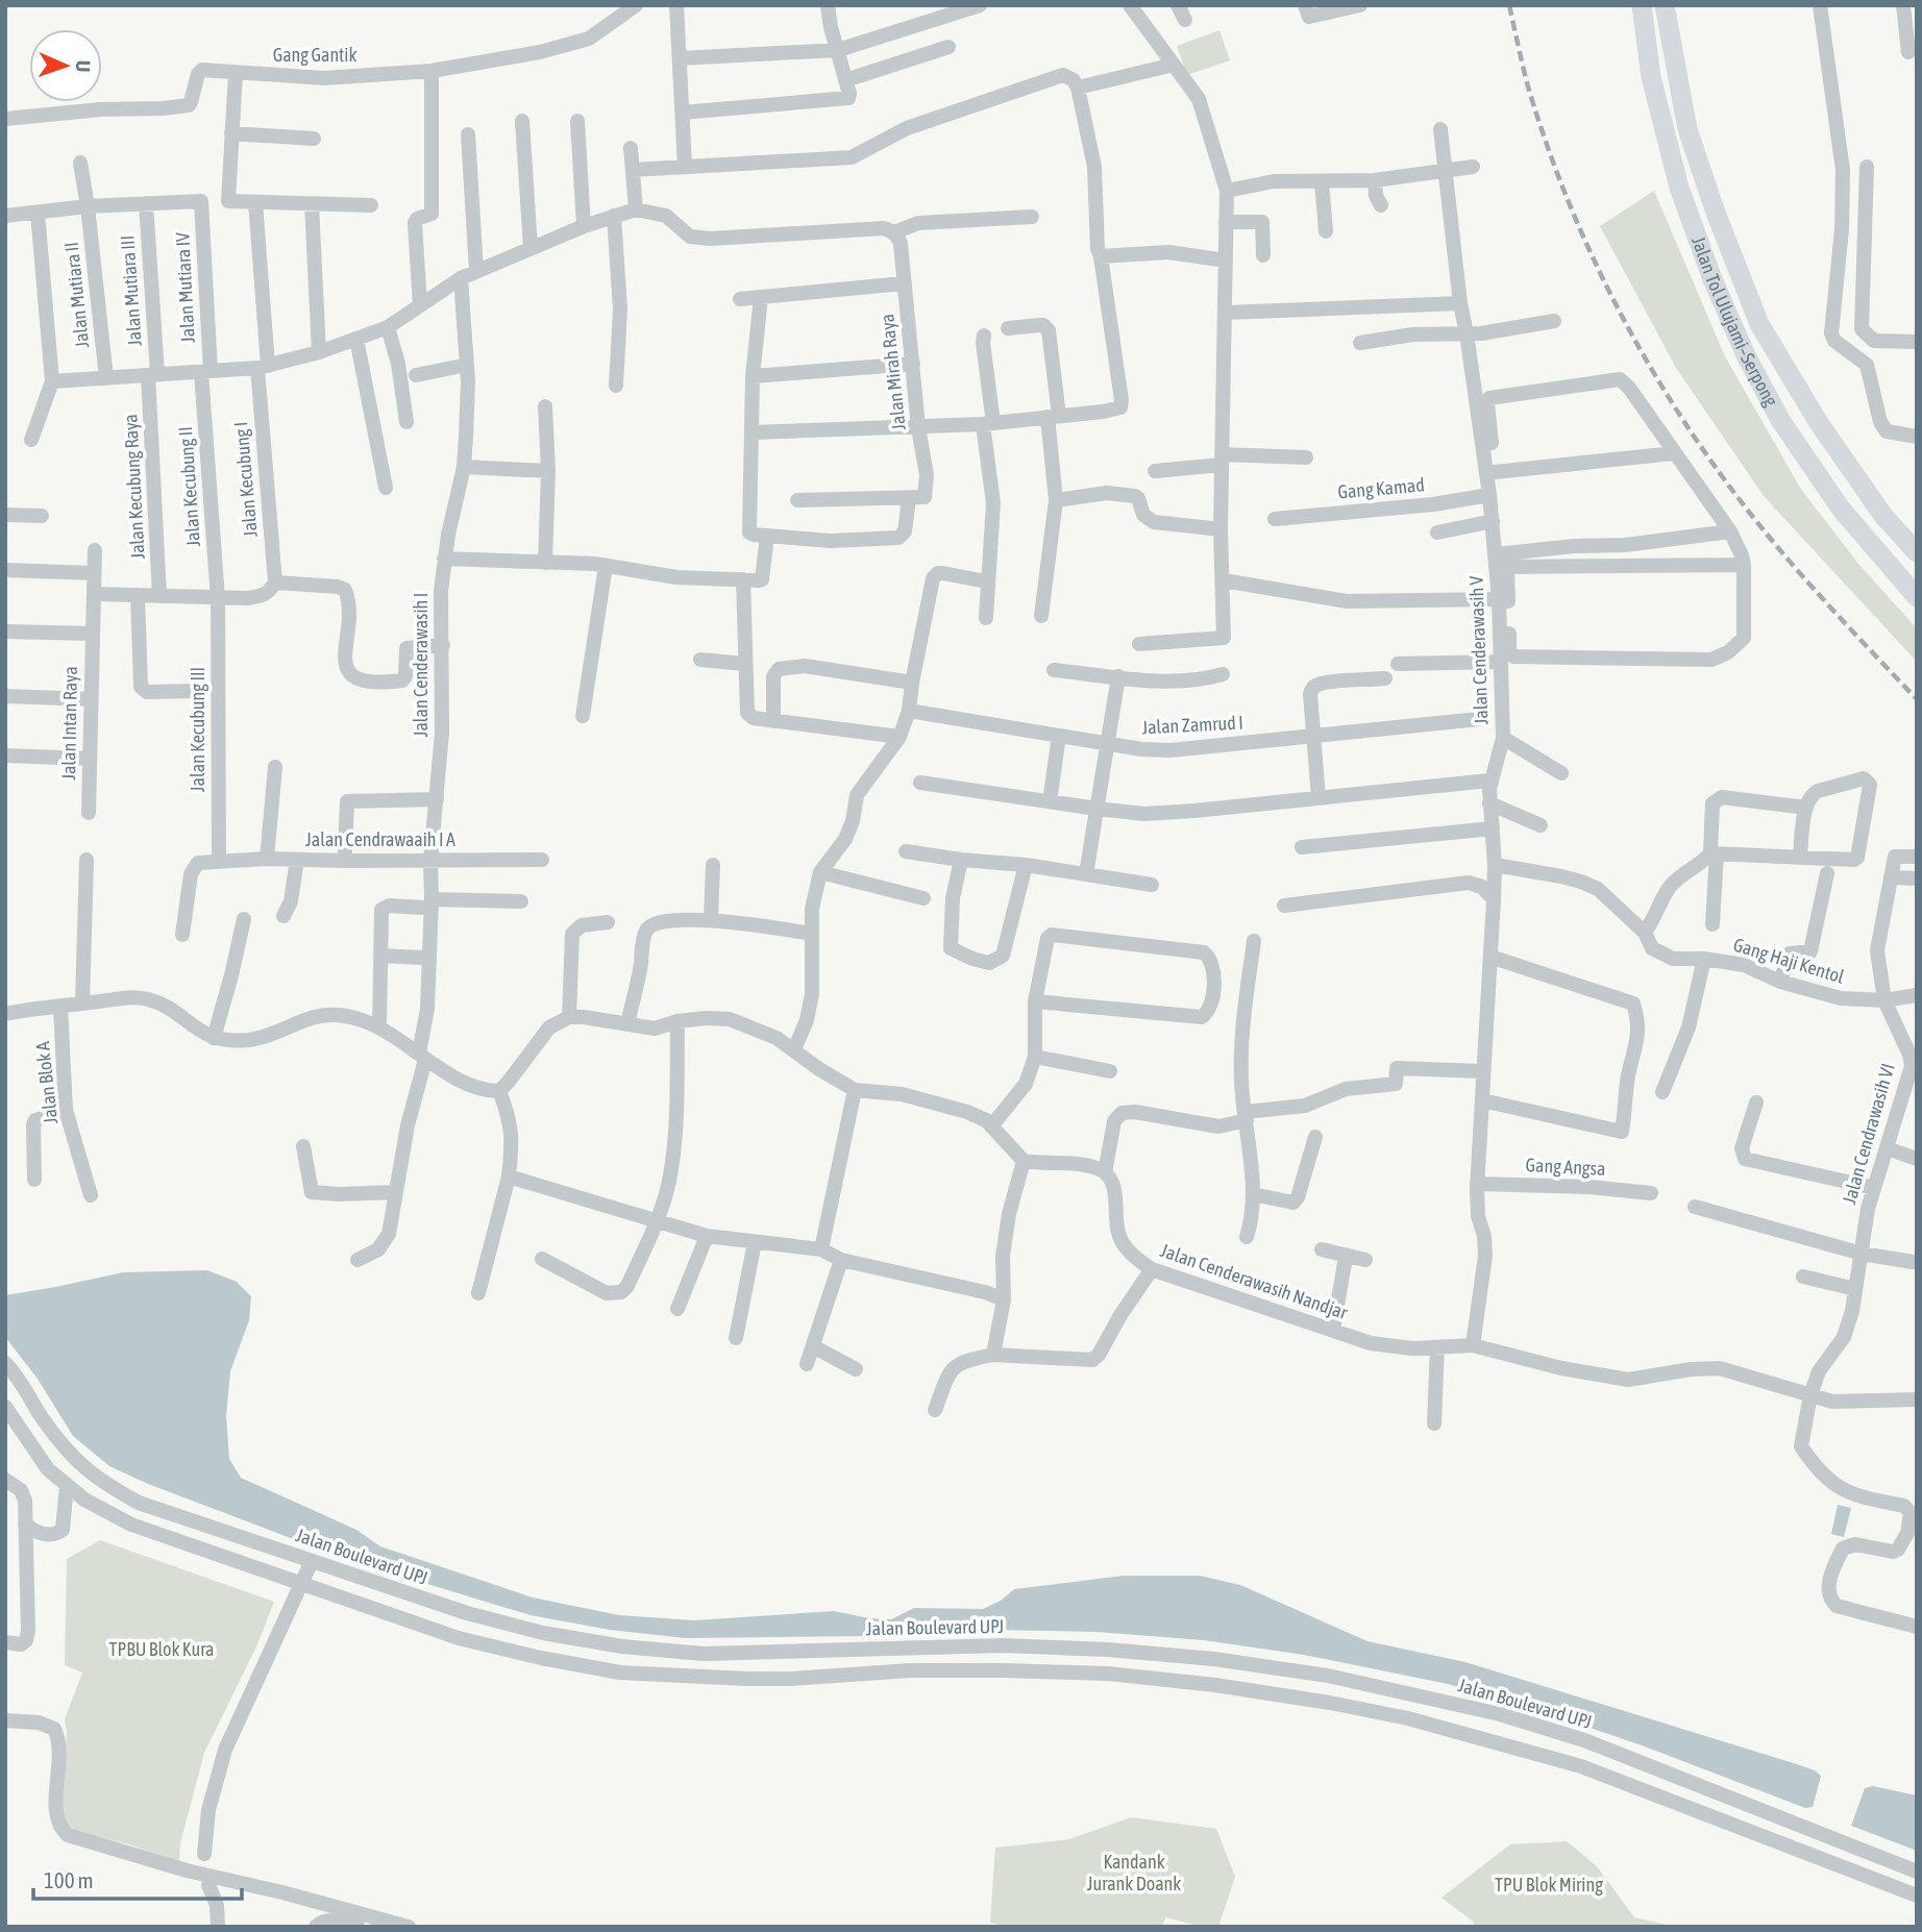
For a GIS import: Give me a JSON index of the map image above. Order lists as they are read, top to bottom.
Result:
{
  "streets": {
    "highway": ["Jalan Tol Ulujami–Serpong"],
    "street": [
      "Gang Gantik",
      "Jalan Mutiara IV",
      "Jalan Mutiara III",
      "Jalan Mutiara II",
      "Jalan Mirah Raya",
      "Jalan Kecubung I",
      "Jalan Kecubung Raya",
      "Jalan Kecubung II",
      "Gang Kamad",
      "Jalan Cenderawasih V",
      "Jalan Cenderawasih I",
      "Jalan Intan Raya",
      "Jalan Zamrud I",
      "Jalan Kecubung III",
      "Jalan Cendrawaaih I A",
      "Gang Haji Kentol",
      "Jalan Blok A",
      "Jalan Cendrawasih VI",
      "Gang Angsa",
      "Jalan Cenderawasih Nandjar",
      "Jalan Boulevard UPJ"
    ]
  },
  "crossings": [
    ["Jalan Mutiara IV", "Jalan Mutiara III"],
    ["Jalan Mutiara IV", "Jalan Kecubung II"],
    ["Jalan Mutiara III", "Jalan Kecubung Raya"],
    ["Jalan Kecubung II", "Jalan Kecubung III"],
    ["Gang Kamad", "Jalan Cenderawasih V"],
    ["Jalan Cenderawasih V", "Gang Haji Kentol"],
    ["Jalan Cenderawasih V", "Gang Angsa"],
    ["Jalan Cenderawasih V", "Jalan Cenderawasih Nandjar"],
    ["Jalan Cenderawasih I", "Jalan Cendrawaaih I A"],
    ["Jalan Kecubung III", "Jalan Cendrawaaih I A"],
    ["Gang Haji Kentol", "Jalan Cendrawasih VI"],
    ["Jalan Cendrawasih VI", "Jalan Cenderawasih Nandjar"]
  ],
  "parks": ["TPBU Blok Kura", "Kandank Jurank Doank", "TPU Blok Miring"],
  "scale_bar": "100 m",
  "north": "right"
}
